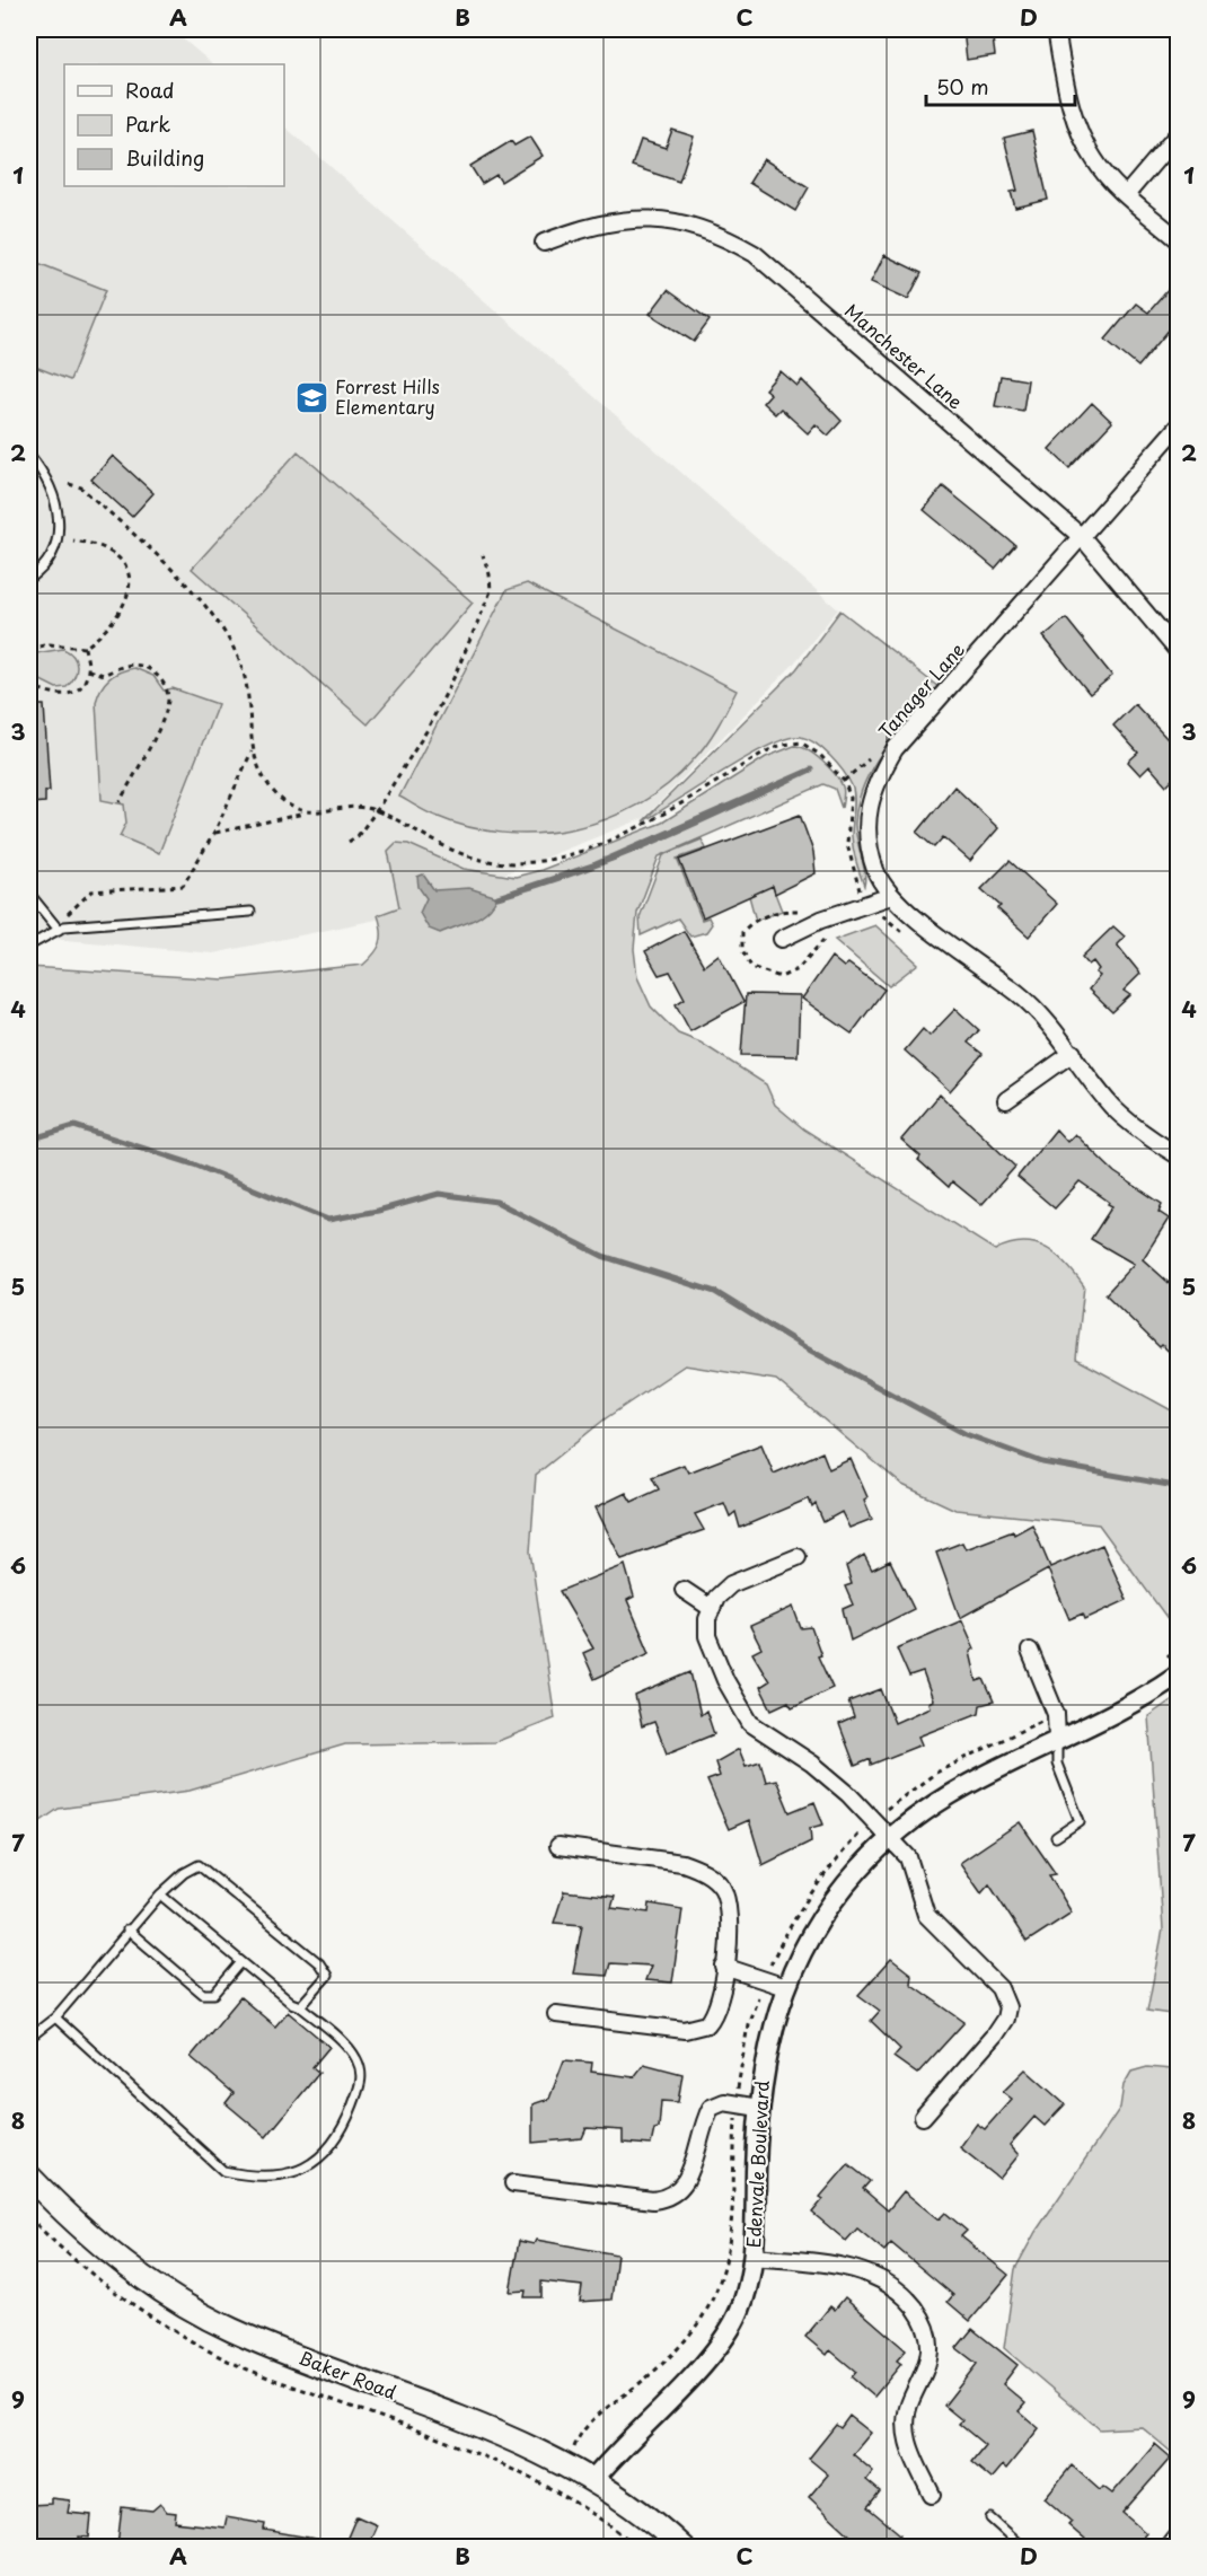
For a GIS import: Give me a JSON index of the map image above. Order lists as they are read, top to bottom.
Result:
{
  "streets": {
    "main road": ["Baker Road"],
    "street": ["Manchester Lane", "Tanager Lane", "Edenvale Boulevard"]
  },
  "crossings": [
    ["Manchester Lane", "Tanager Lane"],
    ["Edenvale Boulevard", "Baker Road"]
  ],
  "places": {
    "school or university": ["Forrest Hills Elementary"]
  },
  "legend": ["Road", "Park", "Building"],
  "scale_bar": "50 m",
  "grid": {
    "columns": [
      "A",
      "B",
      "C",
      "D"
    ],
    "rows": [
      "1",
      "2",
      "3",
      "4",
      "5",
      "6",
      "7",
      "8",
      "9"
    ]
  }
}
